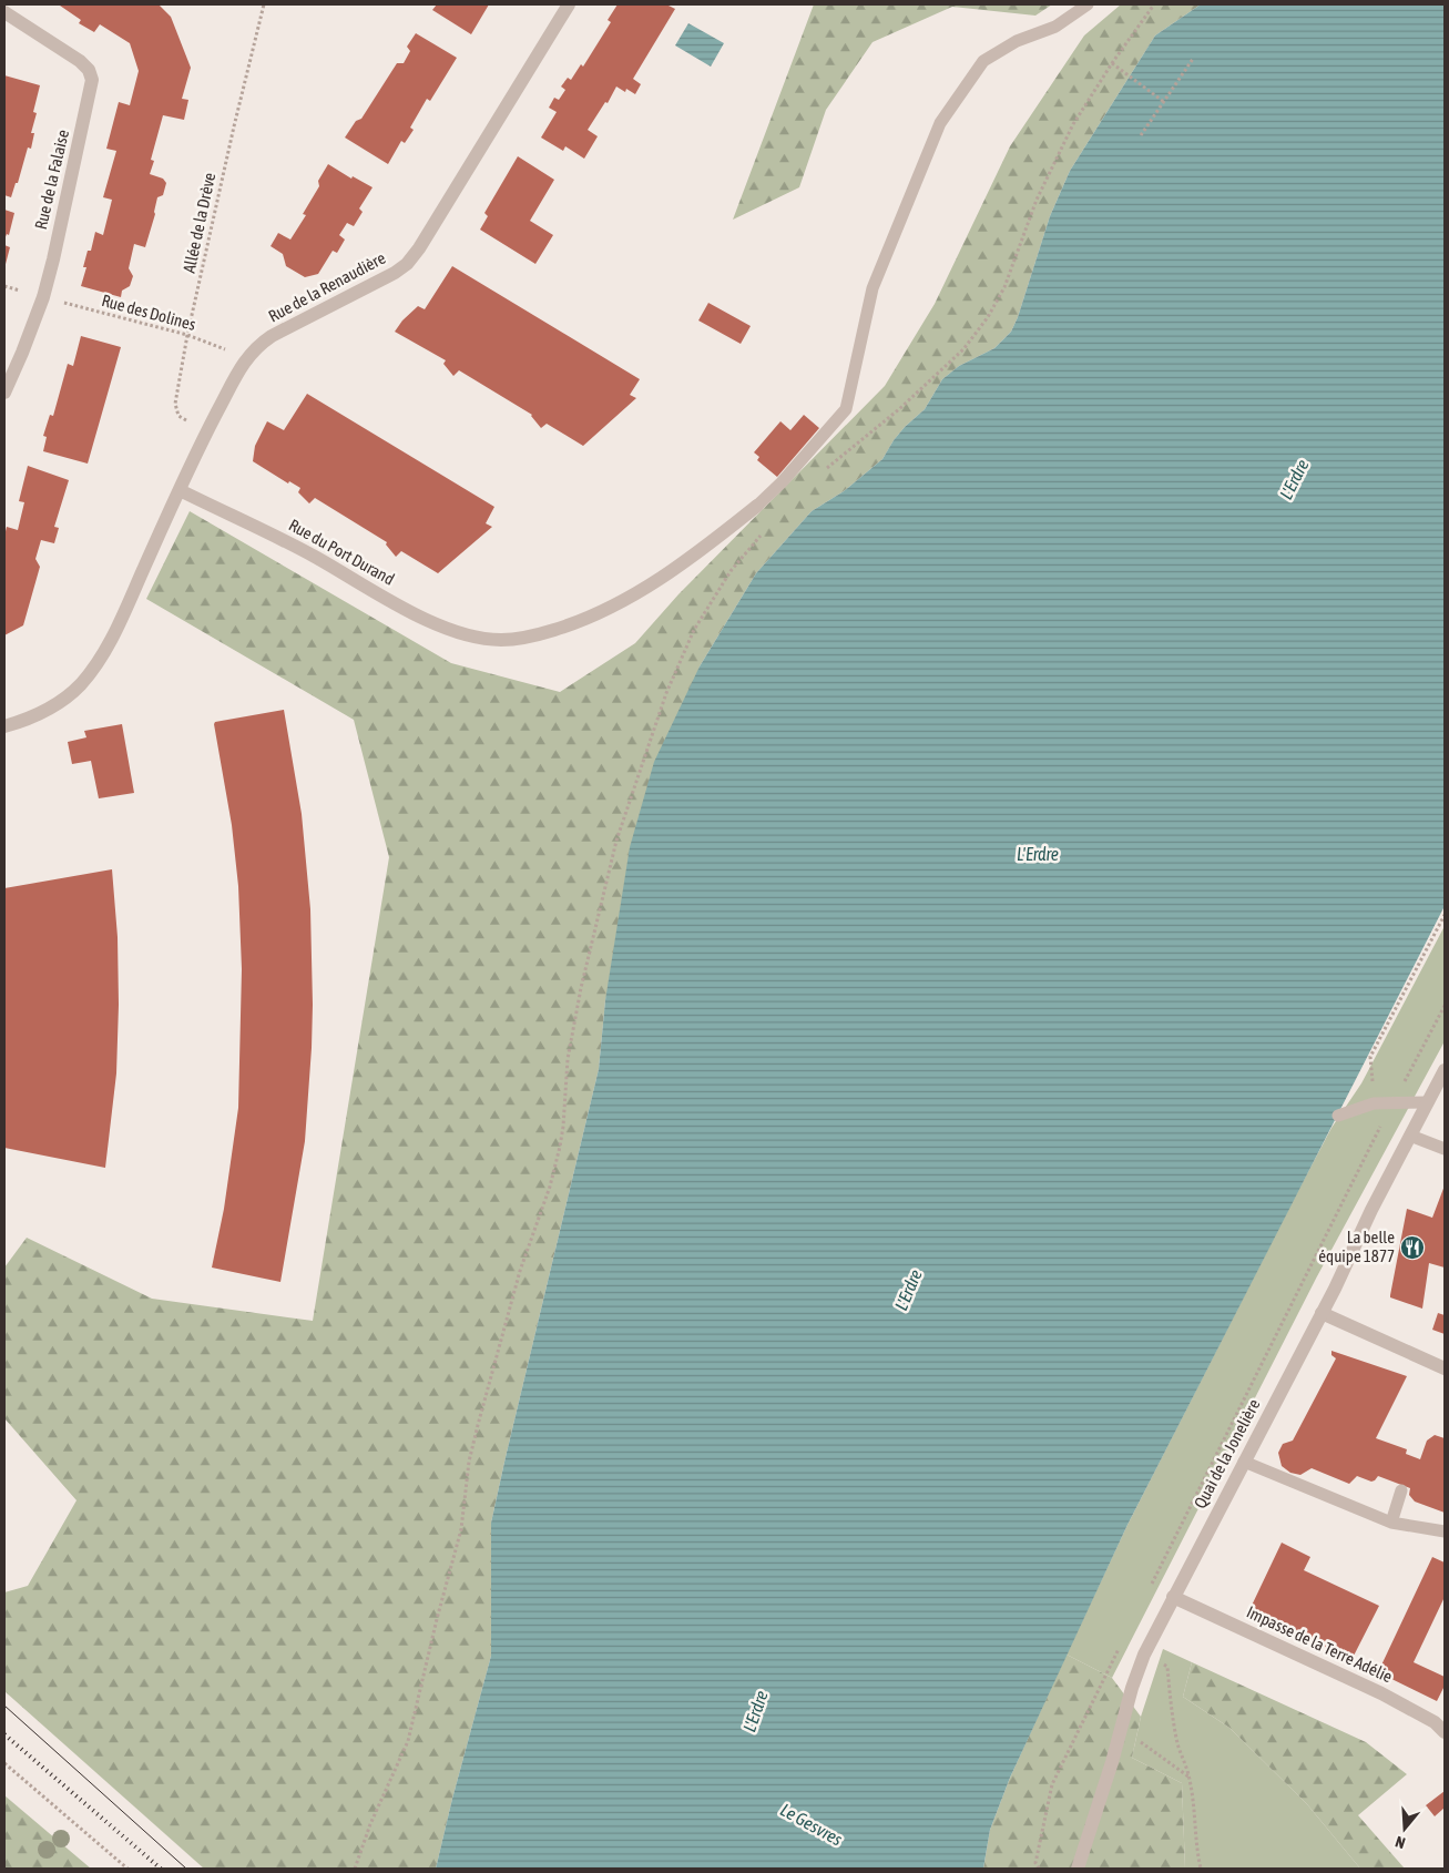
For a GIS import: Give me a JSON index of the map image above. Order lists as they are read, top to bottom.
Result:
{
  "streets": {
    "street": [
      "Rue de la Falaise",
      "Rue de la Renaudière",
      "Rue du Port Durand",
      "Quai de la Jonelière",
      "Impasse de la Terre Adélie"
    ],
    "path": ["Allée de la Drève", "Rue des Dolines"]
  },
  "crossings": [
    ["Rue de la Falaise", "Rue des Dolines"],
    ["Allée de la Drève", "Rue de la Renaudière"],
    ["Allée de la Drève", "Rue des Dolines"],
    ["Rue de la Renaudière", "Rue des Dolines"],
    ["Rue de la Renaudière", "Rue du Port Durand"],
    ["Quai de la Jonelière", "Impasse de la Terre Adélie"]
  ],
  "water": ["L'Erdre", "Le Gesvres"],
  "places": {
    "restaurant": ["La belle équipe 1877"]
  },
  "north": "bottom"
}
